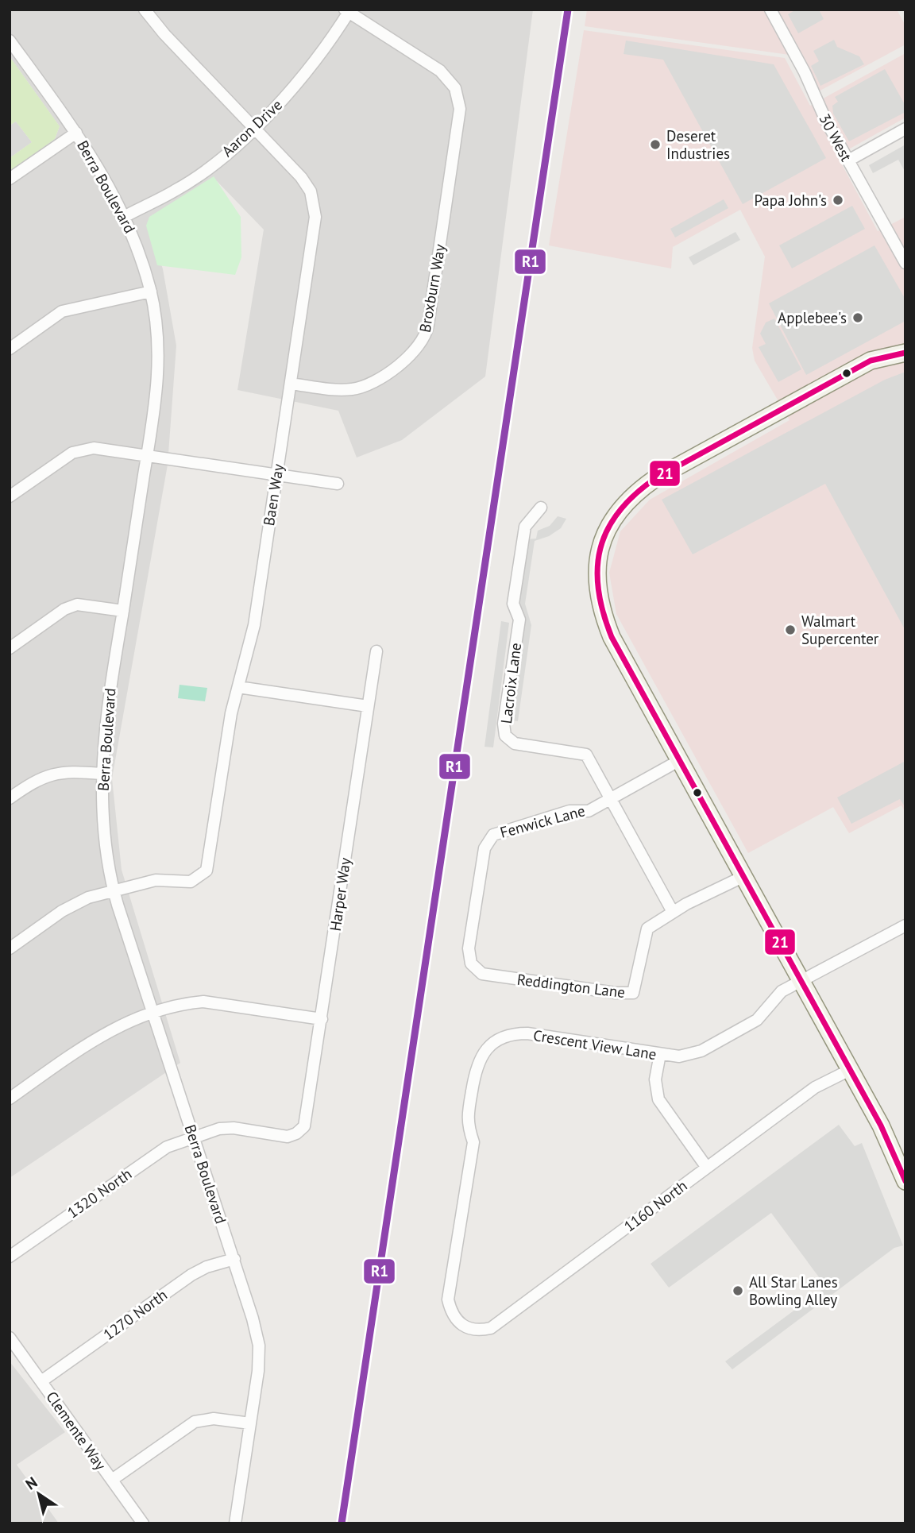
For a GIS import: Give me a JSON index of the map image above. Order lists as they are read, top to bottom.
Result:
{
  "streets": {
    "street": [
      "Aaron Drive",
      "30 West",
      "Berra Boulevard",
      "Broxburn Way",
      "Baen Way",
      "Lacroix Lane",
      "Fenwick Lane",
      "Harper Way",
      "Reddington Lane",
      "Crescent View Lane",
      "1320 North",
      "1160 North",
      "1270 North",
      "Clemente Way"
    ]
  },
  "crossings": [
    ["Aaron Drive", "Berra Boulevard"],
    ["Aaron Drive", "Broxburn Way"],
    ["Aaron Drive", "Baen Way"],
    ["Berra Boulevard", "Baen Way"],
    ["Berra Boulevard", "1320 North"],
    ["Berra Boulevard", "1270 North"],
    ["Broxburn Way", "Baen Way"],
    ["Lacroix Lane", "Fenwick Lane"],
    ["Lacroix Lane", "Reddington Lane"],
    ["Fenwick Lane", "Reddington Lane"],
    ["Harper Way", "1320 North"],
    ["Crescent View Lane", "1160 North"],
    ["1270 North", "Clemente Way"]
  ],
  "places": [
    "Deseret Industries",
    "Papa John's",
    "Applebee's",
    "Walmart Supercenter",
    "All Star Lanes Bowling Alley"
  ],
  "lines": ["transit line R1", "transit line 21"],
  "north": "top left"
}
